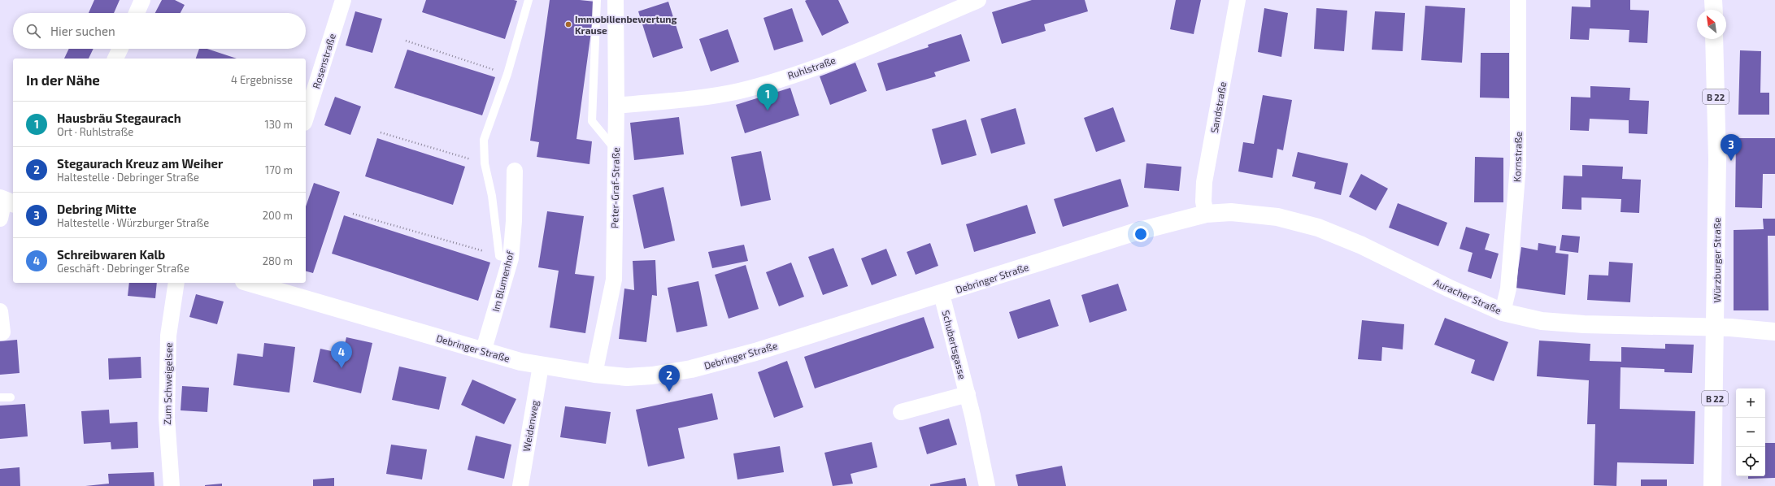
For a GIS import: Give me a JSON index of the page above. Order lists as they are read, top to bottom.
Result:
{
  "streets": {
    "street": [
      "Rosenstraße",
      "Ruhlstraße",
      "B 22",
      "Sandstraße",
      "Kornstraße",
      "Peter-Graf-Straße",
      "Würzburger Straße",
      "Debringer Straße",
      "Im Blumenhof",
      "Auracher Straße",
      "Schubertsgasse",
      "Zum Schweigelsee",
      "Weidenweg"
    ]
  },
  "crossings": [
    ["Ruhlstraße", "Peter-Graf-Straße"],
    ["Sandstraße", "Debringer Straße"],
    ["Kornstraße", "Auracher Straße"],
    ["Peter-Graf-Straße", "Debringer Straße"],
    ["Würzburger Straße", "Auracher Straße"],
    ["Debringer Straße", "Im Blumenhof"],
    ["Debringer Straße", "Auracher Straße"],
    ["Debringer Straße", "Schubertsgasse"],
    ["Debringer Straße", "Weidenweg"]
  ],
  "places": ["Immobilienbewertung Krause"],
  "north": "top left",
  "page": {
    "search": "Hier suchen",
    "heading": ["In der Nähe", "4 Ergebnisse"],
    "pins": [
      "1",
      "3",
      "4",
      "2"
    ],
    "list": [
      {
        "mark": "1",
        "name": "Hausbräu Stegaurach",
        "note": "Ort · Ruhlstraße",
        "value": "130 m"
      },
      {
        "mark": "2",
        "name": "Stegaurach Kreuz am Weiher",
        "note": "Haltestelle · Debringer Straße",
        "value": "170 m"
      },
      {
        "mark": "3",
        "name": "Debring Mitte",
        "note": "Haltestelle · Würzburger Straße",
        "value": "200 m"
      },
      {
        "mark": "4",
        "name": "Schreibwaren Kalb",
        "note": "Geschäft · Debringer Straße",
        "value": "280 m"
      }
    ],
    "map_buttons": ["+", "−"]
  }
}
